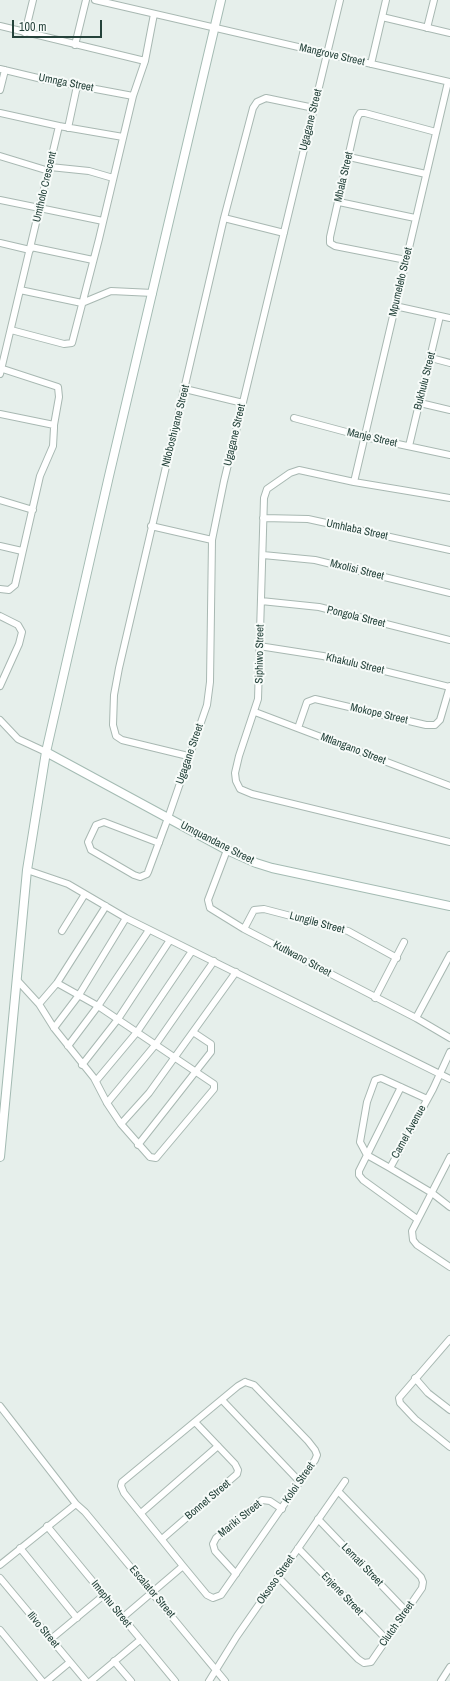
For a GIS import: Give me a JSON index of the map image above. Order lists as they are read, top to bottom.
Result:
{
  "streets": {
    "street": [
      "Mangrove Street",
      "Umnga Street",
      "Ugagane Street",
      "Mbala Street",
      "Umtholo Crescent",
      "Mpumelelo Street",
      "Bukhulu Street",
      "Ntloboshiyane Street",
      "Manje Street",
      "Umhlaba Street",
      "Mxolisi Street",
      "Pongola Street",
      "Siphiwo Street",
      "Khakulu Street",
      "Mokope Street",
      "Mtlangano Street",
      "Umquandane Street",
      "Lungile Street",
      "Kutlwano Street",
      "Camel Avenue",
      "Koloi Street",
      "Bonnet Street",
      "Mariki Street",
      "Lemati Street",
      "Oksoso Street",
      "Escalator Street",
      "Enjene Street",
      "Imephu Street",
      "Clutch Street",
      "Ilivo Street"
    ]
  },
  "crossings": [
    ["Mangrove Street", "Ugagane Street"],
    ["Mangrove Street", "Mpumelelo Street"],
    ["Ugagane Street", "Ntloboshiyane Street"],
    ["Ugagane Street", "Umquandane Street"],
    ["Mbala Street", "Mpumelelo Street"],
    ["Mpumelelo Street", "Manje Street"],
    ["Mpumelelo Street", "Siphiwo Street"],
    ["Bukhulu Street", "Manje Street"],
    ["Umhlaba Street", "Siphiwo Street"],
    ["Mxolisi Street", "Siphiwo Street"],
    ["Pongola Street", "Siphiwo Street"],
    ["Siphiwo Street", "Khakulu Street"],
    ["Siphiwo Street", "Mtlangano Street"],
    ["Khakulu Street", "Mokope Street"],
    ["Mokope Street", "Mtlangano Street"],
    ["Umquandane Street", "Kutlwano Street"],
    ["Lungile Street", "Kutlwano Street"],
    ["Koloi Street", "Bonnet Street"],
    ["Koloi Street", "Mariki Street"],
    ["Lemati Street", "Oksoso Street"],
    ["Lemati Street", "Clutch Street"],
    ["Oksoso Street", "Escalator Street"],
    ["Oksoso Street", "Enjene Street"],
    ["Oksoso Street", "Clutch Street"],
    ["Enjene Street", "Clutch Street"]
  ],
  "scale_bar": "100 m"
}
